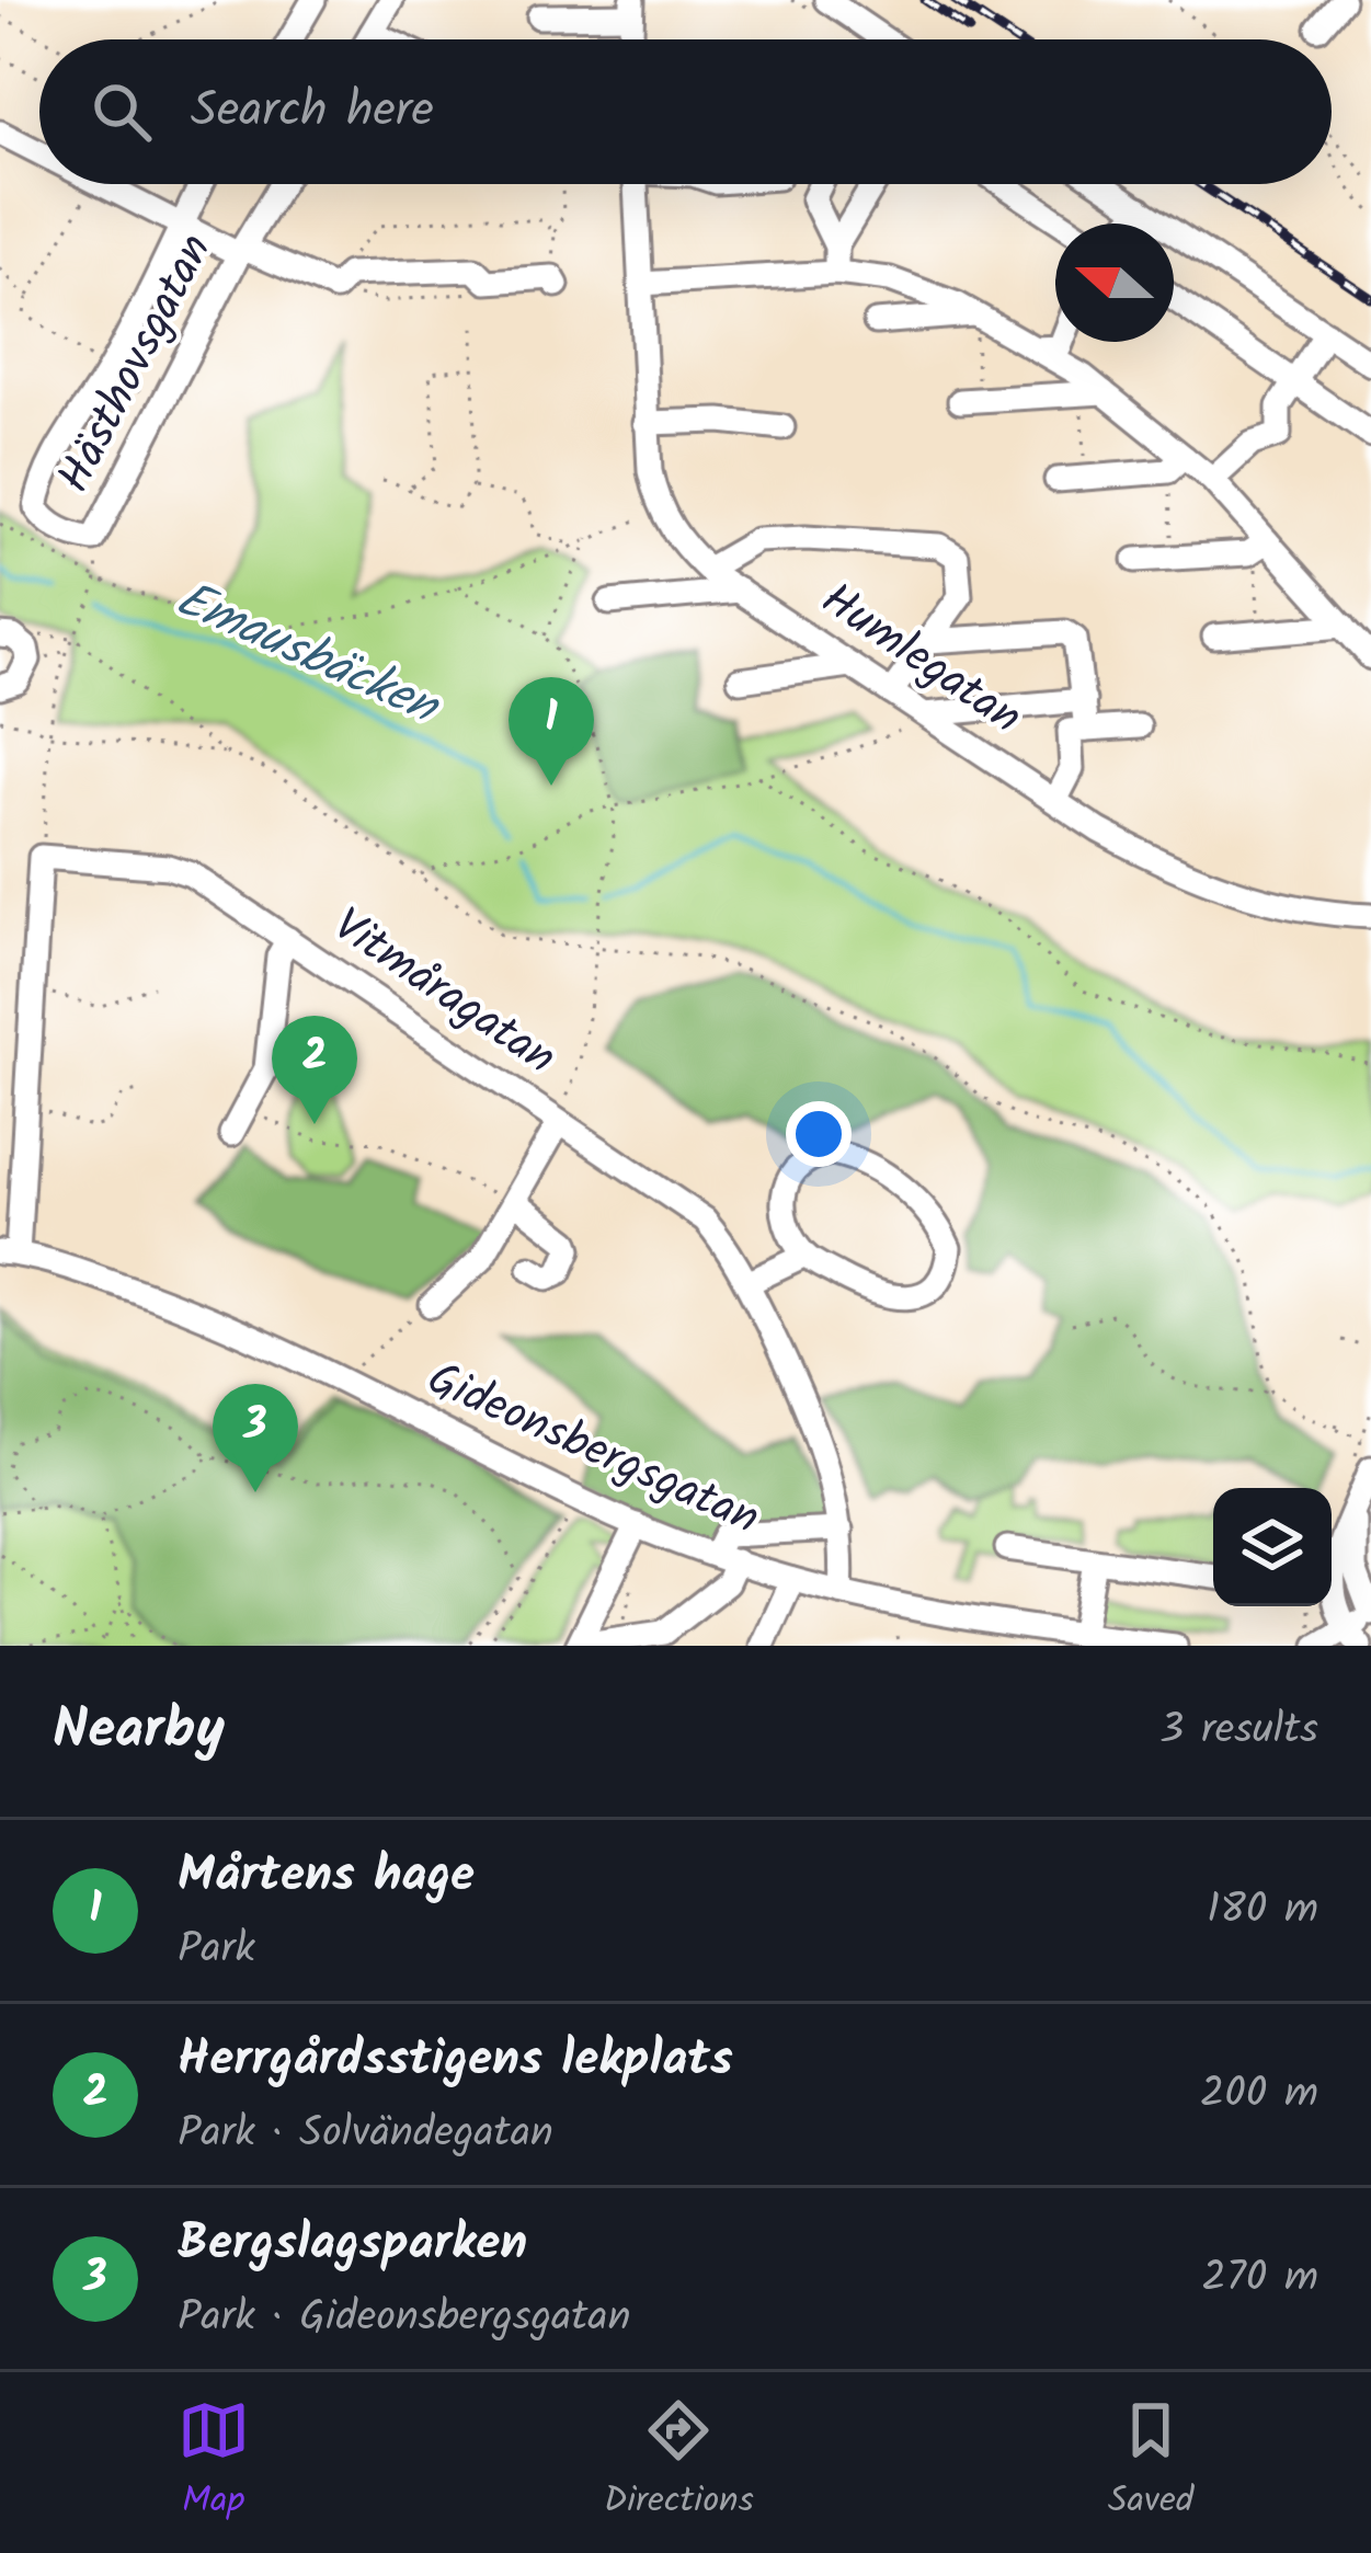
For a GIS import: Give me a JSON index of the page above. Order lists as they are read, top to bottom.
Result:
{
  "streets": {
    "street": [
      "Hästhovsgatan",
      "Humlegatan",
      "Vitmåragatan",
      "Gideonsbergsgatan"
    ]
  },
  "crossings": [
    ["Vitmåragatan", "Gideonsbergsgatan"]
  ],
  "water": ["Emausbäcken"],
  "north": "left",
  "page": {
    "search": "Search here",
    "pins": ["1", "2", "3"],
    "heading": ["Nearby", "3 results"],
    "list": [
      {
        "mark": "1",
        "name": "Mårtens hage",
        "note": "Park",
        "value": "180 m"
      },
      {
        "mark": "2",
        "name": "Herrgårdsstigens lekplats",
        "note": "Park · Solvändegatan",
        "value": "200 m"
      },
      {
        "mark": "3",
        "name": "Bergslagsparken",
        "note": "Park · Gideonsbergsgatan",
        "value": "270 m"
      }
    ],
    "nav": ["Map", "Directions", "Saved"]
  }
}
